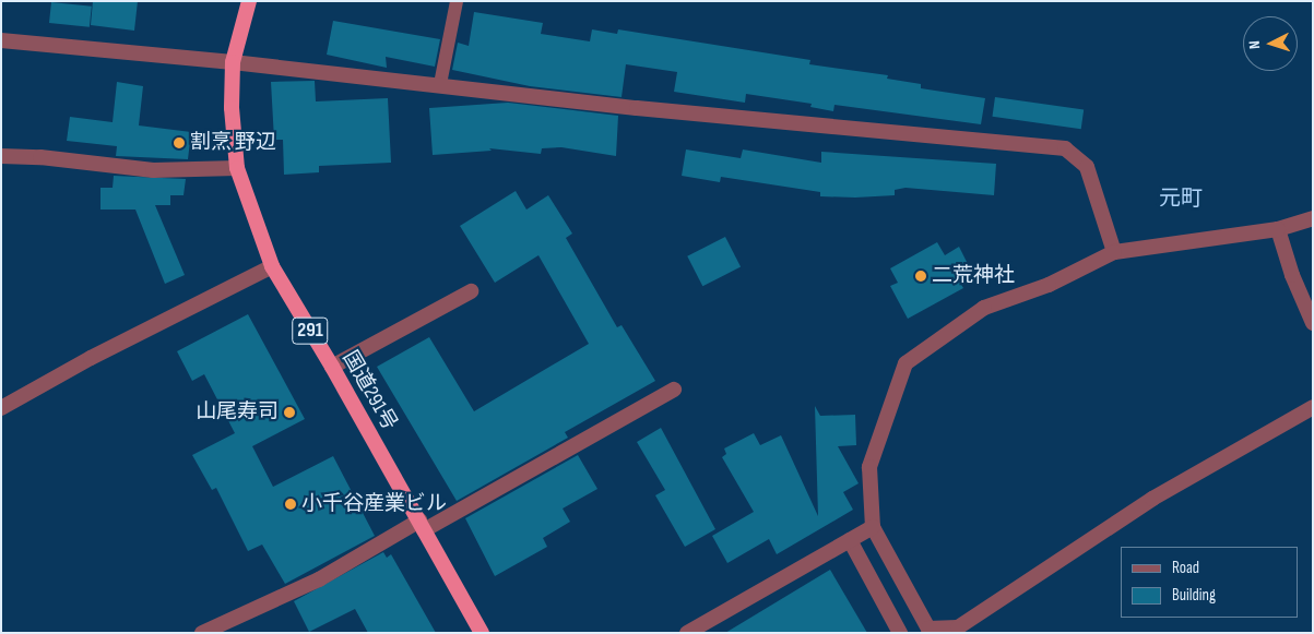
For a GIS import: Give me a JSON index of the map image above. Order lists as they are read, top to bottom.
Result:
{
  "streets": {
    "highway": ["291", "国道291号"]
  },
  "districts": ["元町"],
  "places": [
    "割烹 野辺",
    "二荒神社",
    "山尾寿司",
    "小千谷産業ビル"
  ],
  "legend": ["Road", "Building"],
  "north": "left"
}
